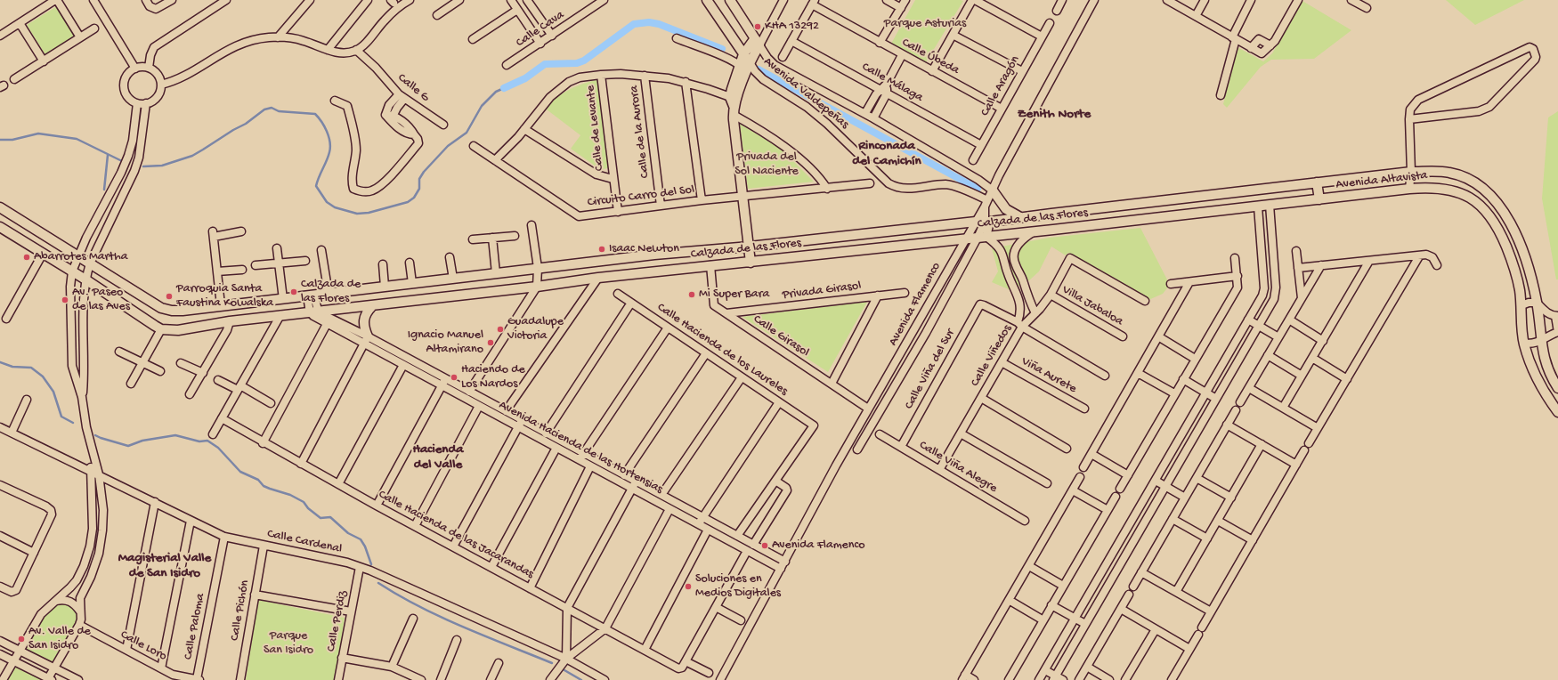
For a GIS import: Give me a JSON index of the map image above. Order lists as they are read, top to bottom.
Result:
{
  "streets": {
    "street": [
      "Calle Cava",
      "Calle Úbeda",
      "Calle Málaga",
      "Calle Aragón",
      "Calle G",
      "Avenida Valdepeñas",
      "Calle de Levante",
      "Calle de la Aurora",
      "Avenida Altavista",
      "Circuito Carro del Sol",
      "Calzada de las Flores",
      "Privada Girasol",
      "Avenida Flamenco",
      "Villa Jabaloa",
      "Calle Girasol",
      "Calle Hacienda de los Laureles",
      "Calle Viñedos",
      "Calle Viña del Sur",
      "Viña Aurete",
      "Avenida Hacienda de las Hortensias",
      "Calle Viña Alegre",
      "Calle Hacienda de las Jacarandas",
      "Calle Cardenal",
      "Calle Pichón",
      "Calle Perdiz",
      "Calle Paloma",
      "Calle Loro"
    ]
  },
  "crossings": [
    ["Calle Úbeda", "Calle Aragón"],
    ["Calle Málaga", "Calle Aragón"],
    ["Avenida Valdepeñas", "Avenida Flamenco"],
    ["Calle de Levante", "Circuito Carro del Sol"],
    ["Calle de la Aurora", "Circuito Carro del Sol"],
    ["Avenida Altavista", "Calzada de las Flores"],
    ["Calzada de las Flores", "Avenida Flamenco"],
    ["Calzada de las Flores", "Calle Girasol"],
    ["Calzada de las Flores", "Avenida Hacienda de las Hortensias"],
    ["Privada Girasol", "Calle Girasol"],
    ["Avenida Flamenco", "Calle Girasol"],
    ["Avenida Flamenco", "Avenida Hacienda de las Hortensias"],
    ["Villa Jabaloa", "Calle Viñedos"],
    ["Calle Viñedos", "Calle Viña del Sur"],
    ["Calle Viñedos", "Viña Aurete"],
    ["Calle Viñedos", "Calle Viña Alegre"],
    ["Calle Viña del Sur", "Calle Viña Alegre"],
    ["Calle Cardenal", "Calle Pichón"],
    ["Calle Cardenal", "Calle Perdiz"],
    ["Calle Cardenal", "Calle Paloma"],
    ["Calle Paloma", "Calle Loro"]
  ],
  "districts": [
    "Zenith Norte",
    "Rinconada del Camichín",
    "Hacienda del Valle",
    "Magisterial Valle de San Isidro"
  ],
  "parks": ["Parque Asturias", "Privada del Sol Naciente", "Parque San Isidro"],
  "places": [
    "KHA 13292",
    "Isaac Newton",
    "Abarrotes Martha",
    "Calzada de las Flores",
    "Mi Super Bara",
    "Parroquia Santa Faustina Kowalska",
    "Av. Paseo de las Aves",
    "Guadalupe Victoria",
    "Ignacio Manuel Altamirano",
    "Haciendo de Los Nardos",
    "Avenida Flamenco",
    "Soluciones en Medios Digitales",
    "Av. Valle de San Isidro"
  ]
}
